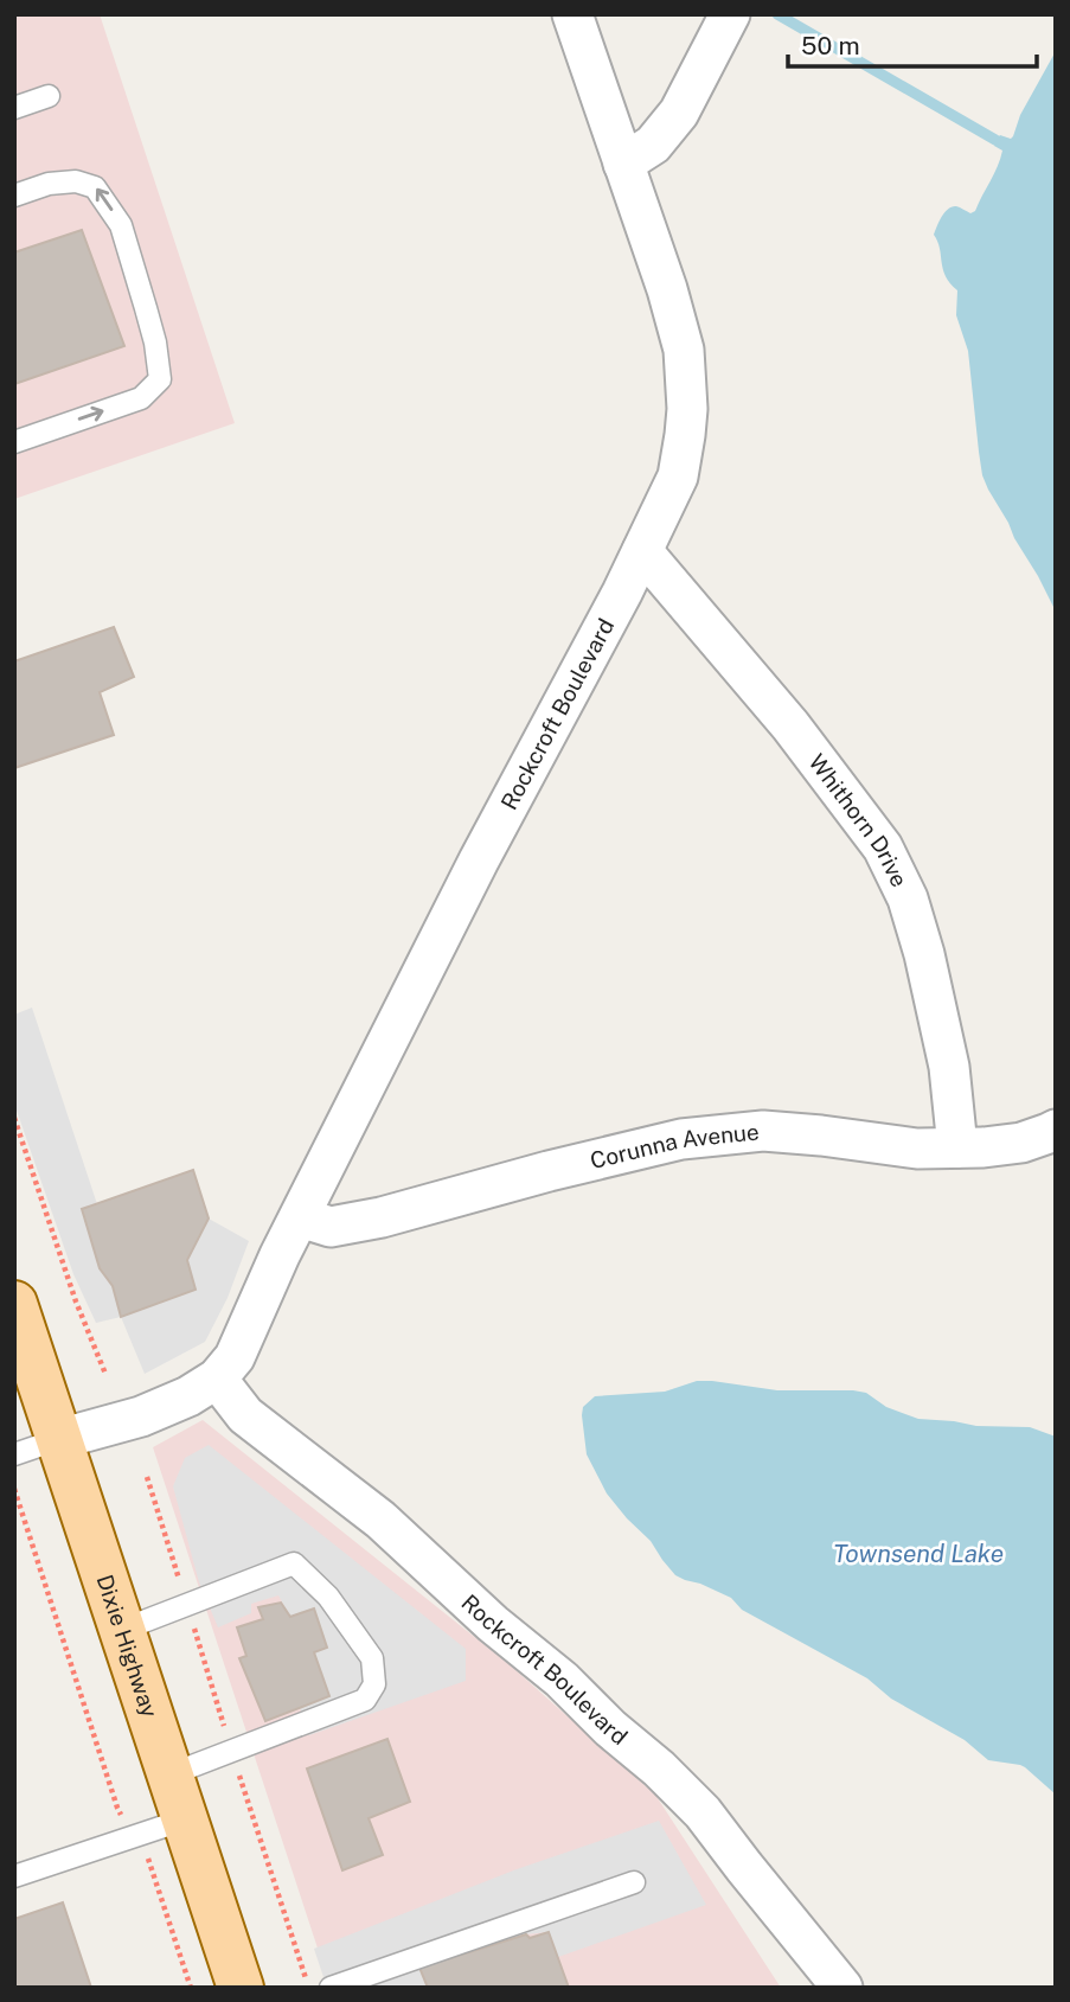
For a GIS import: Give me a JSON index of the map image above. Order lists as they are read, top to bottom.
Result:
{
  "streets": {
    "main road": ["Dixie Highway"],
    "street": ["Rockcroft Boulevard", "Whithorn Drive", "Corunna Avenue"]
  },
  "crossings": [
    ["Rockcroft Boulevard", "Whithorn Drive"],
    ["Rockcroft Boulevard", "Corunna Avenue"],
    ["Rockcroft Boulevard", "Dixie Highway"],
    ["Whithorn Drive", "Corunna Avenue"]
  ],
  "water": ["Townsend Lake"],
  "scale_bar": "50 m"
}
